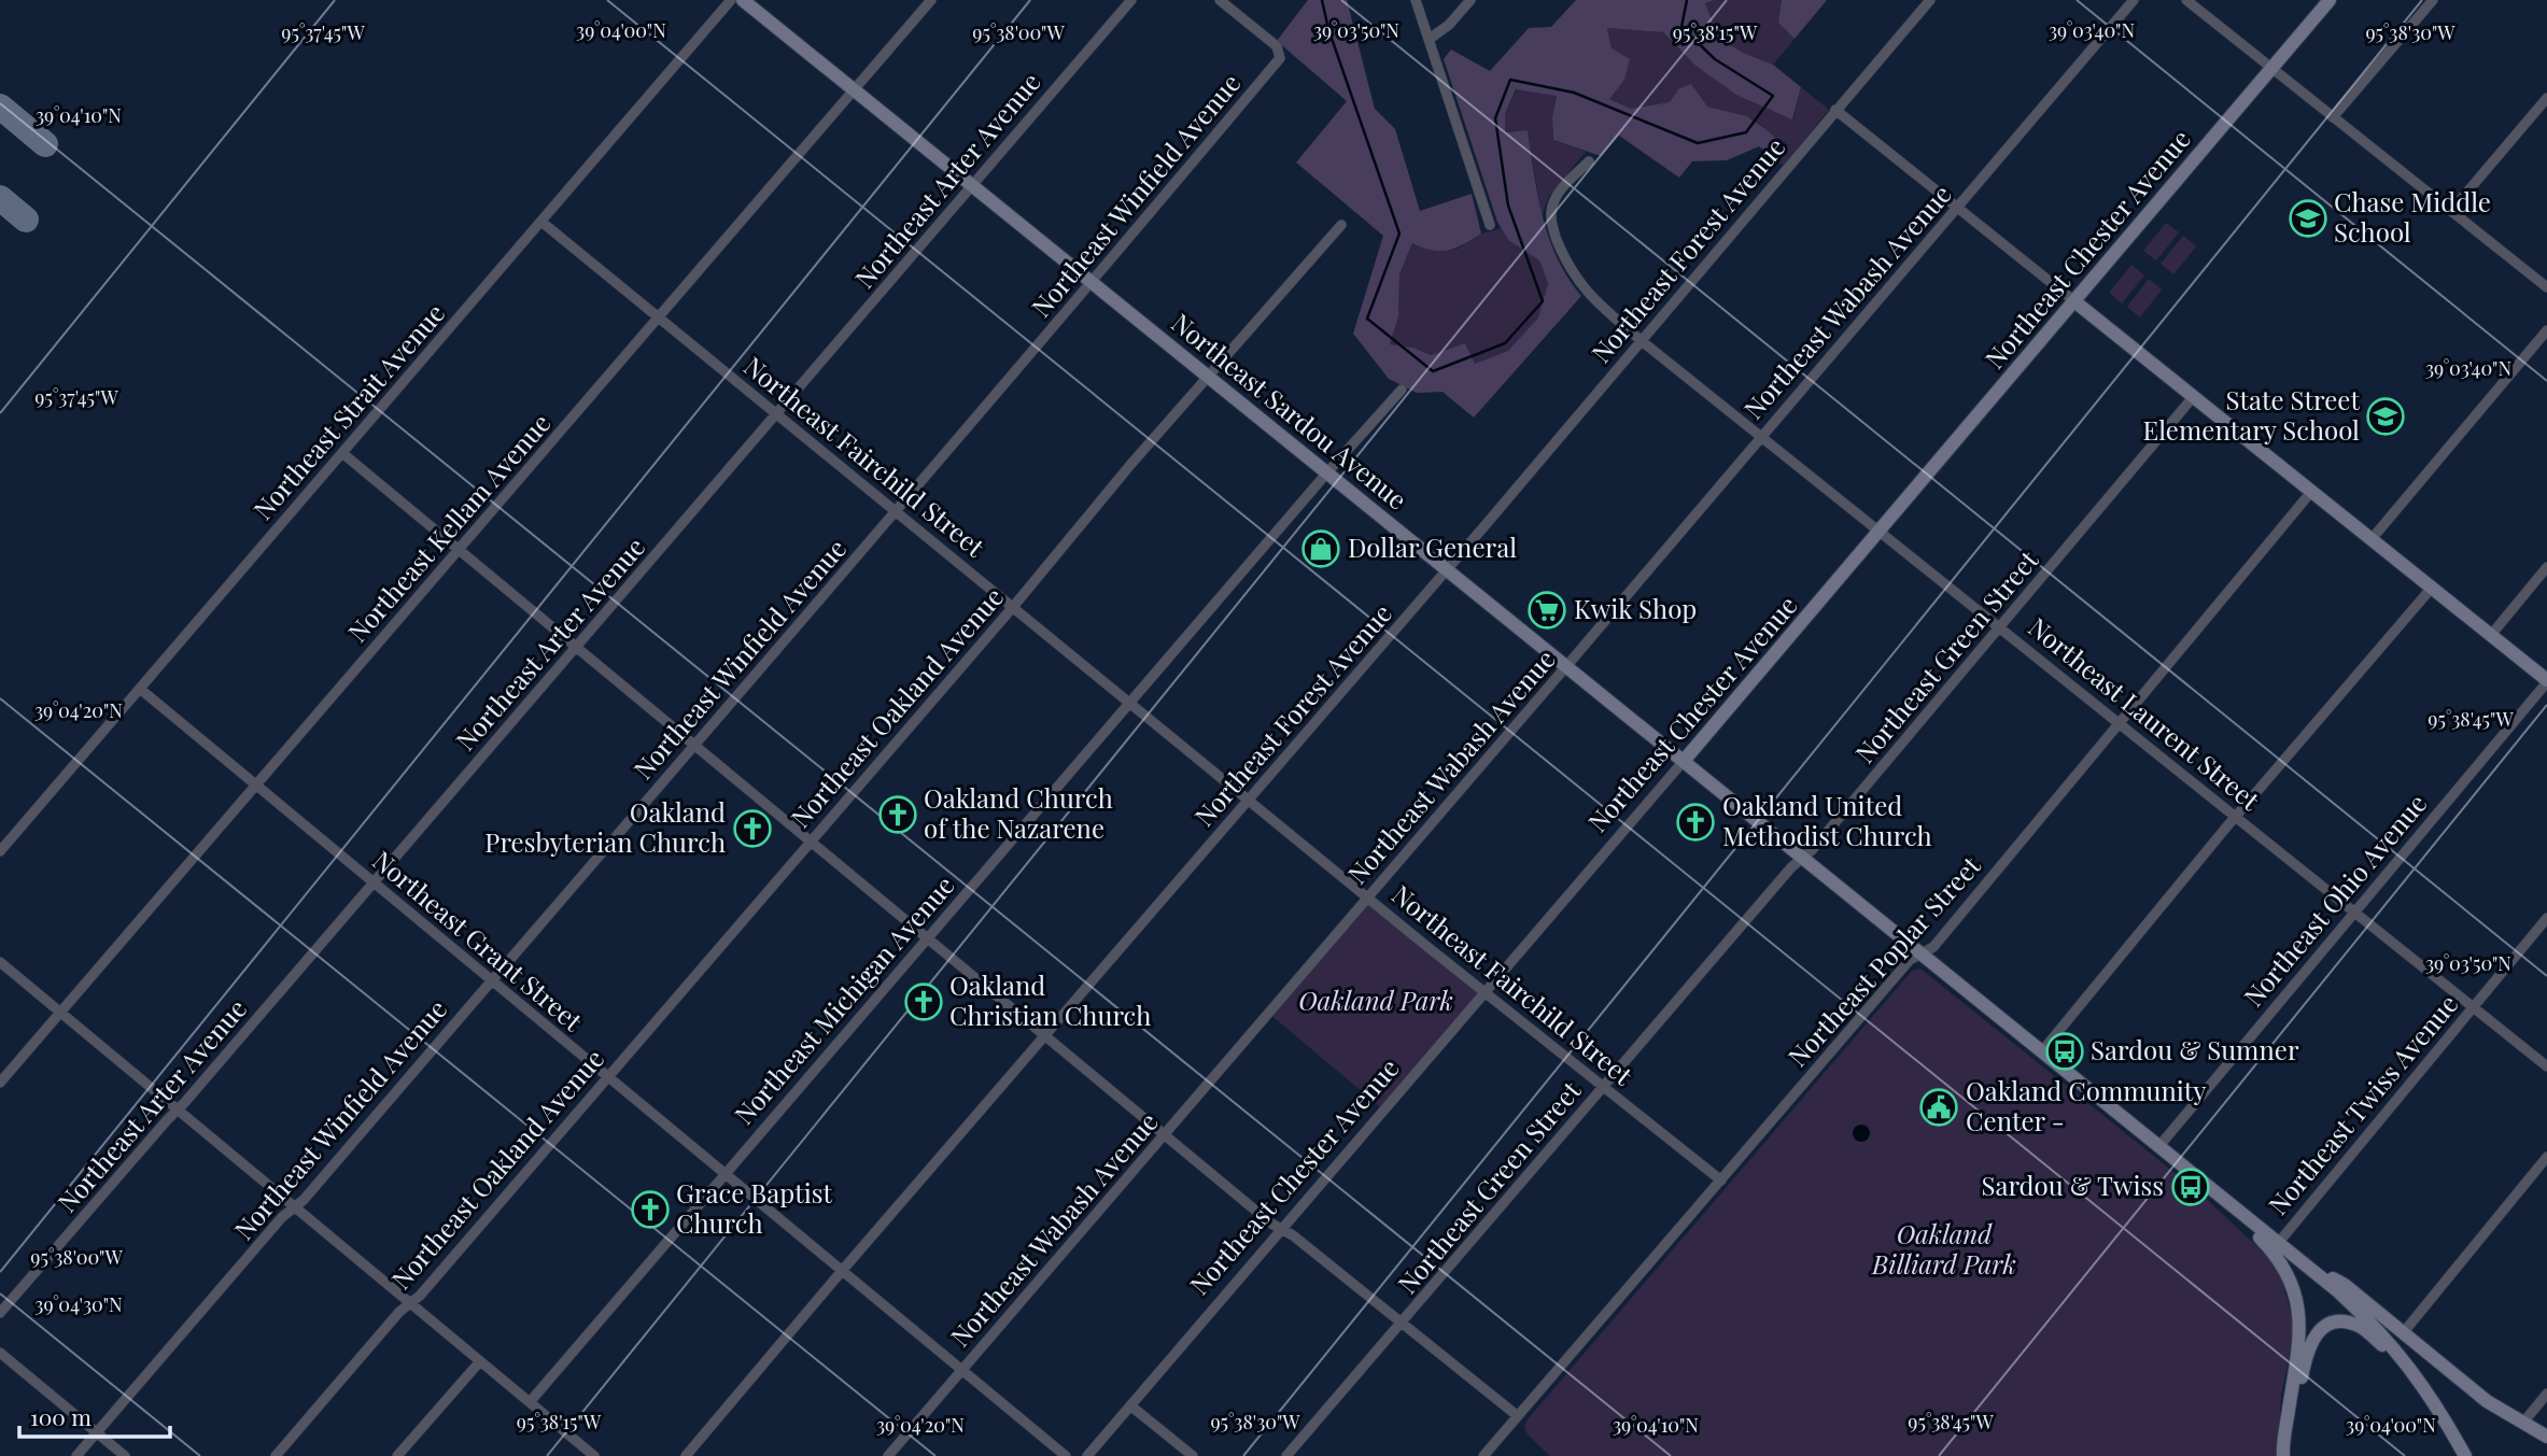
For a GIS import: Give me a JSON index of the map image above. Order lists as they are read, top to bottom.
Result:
{
  "streets": {
    "street": [
      "Northeast Arter Avenue",
      "Northeast Winfield Avenue",
      "Northeast Chester Avenue",
      "Northeast Forest Avenue",
      "Northeast Wabash Avenue",
      "Northeast Strait Avenue",
      "Northeast Sardou Avenue",
      "Northeast Fairchild Street",
      "Northeast Kellam Avenue",
      "Northeast Green Street",
      "Northeast Oakland Avenue",
      "Northeast Laurent Street",
      "Northeast Ohio Avenue",
      "Northeast Grant Street",
      "Northeast Poplar Street",
      "Northeast Michigan Avenue",
      "Northeast Twiss Avenue"
    ]
  },
  "crossings": [
    ["Northeast Arter Avenue", "Northeast Sardou Avenue"],
    ["Northeast Arter Avenue", "Northeast Fairchild Street"],
    ["Northeast Arter Avenue", "Northeast Grant Street"],
    ["Northeast Winfield Avenue", "Northeast Sardou Avenue"],
    ["Northeast Winfield Avenue", "Northeast Fairchild Street"],
    ["Northeast Winfield Avenue", "Northeast Grant Street"],
    ["Northeast Chester Avenue", "Northeast Sardou Avenue"],
    ["Northeast Chester Avenue", "Northeast Fairchild Street"],
    ["Northeast Chester Avenue", "Northeast Laurent Street"],
    ["Northeast Forest Avenue", "Northeast Sardou Avenue"],
    ["Northeast Forest Avenue", "Northeast Fairchild Street"],
    ["Northeast Forest Avenue", "Northeast Laurent Street"],
    ["Northeast Forest Avenue", "Northeast Grant Street"],
    ["Northeast Wabash Avenue", "Northeast Sardou Avenue"],
    ["Northeast Wabash Avenue", "Northeast Fairchild Street"],
    ["Northeast Wabash Avenue", "Northeast Laurent Street"],
    ["Northeast Wabash Avenue", "Northeast Grant Street"],
    ["Northeast Strait Avenue", "Northeast Fairchild Street"],
    ["Northeast Strait Avenue", "Northeast Grant Street"],
    ["Northeast Sardou Avenue", "Northeast Kellam Avenue"],
    ["Northeast Sardou Avenue", "Northeast Green Street"],
    ["Northeast Sardou Avenue", "Northeast Oakland Avenue"],
    ["Northeast Sardou Avenue", "Northeast Ohio Avenue"],
    ["Northeast Sardou Avenue", "Northeast Poplar Street"],
    ["Northeast Sardou Avenue", "Northeast Michigan Avenue"],
    ["Northeast Sardou Avenue", "Northeast Twiss Avenue"],
    ["Northeast Fairchild Street", "Northeast Kellam Avenue"],
    ["Northeast Fairchild Street", "Northeast Green Street"],
    ["Northeast Fairchild Street", "Northeast Oakland Avenue"],
    ["Northeast Fairchild Street", "Northeast Poplar Street"],
    ["Northeast Fairchild Street", "Northeast Michigan Avenue"],
    ["Northeast Kellam Avenue", "Northeast Grant Street"],
    ["Northeast Green Street", "Northeast Laurent Street"],
    ["Northeast Oakland Avenue", "Northeast Grant Street"],
    ["Northeast Laurent Street", "Northeast Ohio Avenue"],
    ["Northeast Laurent Street", "Northeast Poplar Street"],
    ["Northeast Laurent Street", "Northeast Twiss Avenue"],
    ["Northeast Grant Street", "Northeast Michigan Avenue"]
  ],
  "parks": ["Oakland Park", "Oakland Billiard Park"],
  "places": {
    "school or university": ["Chase Middle School", "State Street Elementary School"],
    "shop": ["Dollar General"],
    "supermarket": ["Kwik Shop"],
    "church": [
      "Oakland Church of the Nazarene",
      "Oakland United Methodist Church",
      "Oakland Presbyterian Church",
      "Oakland Christian Church",
      "Grace Baptist Church"
    ],
    "bus stop": ["Sardou & Sumner", "Sardou & Twiss"],
    "public building": ["Oakland Community Center -"]
  },
  "scale_bar": "100 m",
  "coordinates": [
    "39°03'40\"N",
    "39°04'00\"N",
    "39°03'50\"N",
    "95°37'45\"W",
    "95°38'00\"W",
    "95°38'15\"W",
    "95°38'30\"W",
    "39°04'10\"N",
    "39°04'20\"N",
    "95°38'45\"W",
    "39°04'30\"N"
  ]
}
